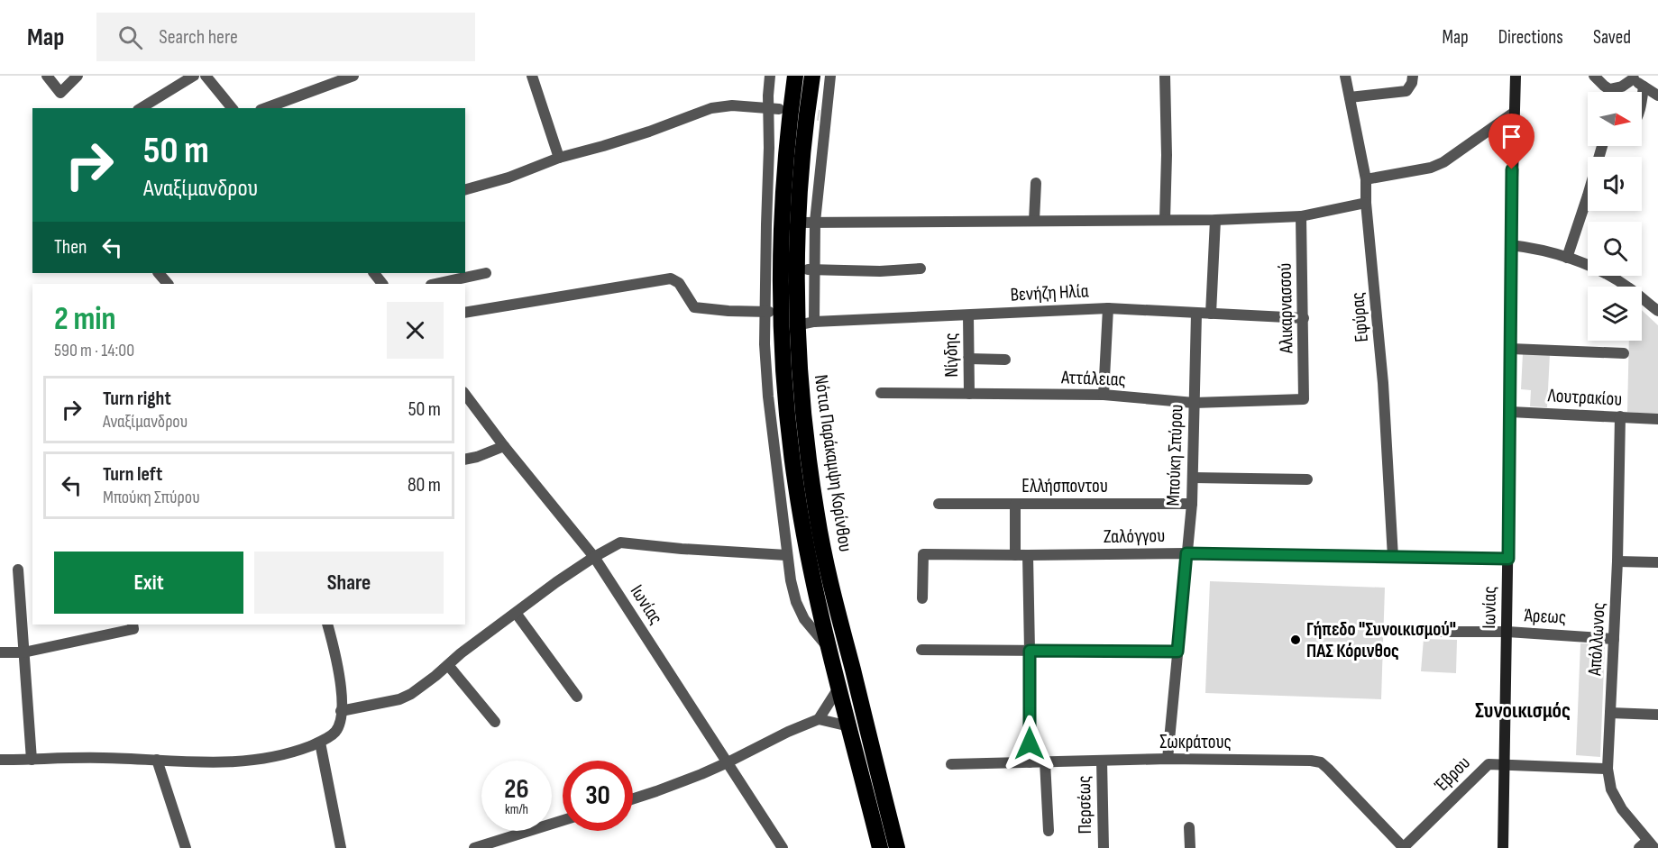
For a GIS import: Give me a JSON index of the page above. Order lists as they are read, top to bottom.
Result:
{
  "streets": {
    "highway": ["Νότια Παράκαμψη Κορίνθου"],
    "street": [
      "Βενήζη Ηλία",
      "Αλικαρνασσού",
      "Εφύρας",
      "Νίγδης",
      "Αττάλειας",
      "Λουτρακίου",
      "Μπούκη Σπύρου",
      "Ελλήσποντου",
      "Ζαλόγγου",
      "Ιωνίας",
      "Άρεως",
      "Απόλλωνος",
      "Σωκράτους",
      "Έβρου",
      "Περσέως"
    ]
  },
  "crossings": [
    ["Βενήζη Ηλία", "Αλικαρνασσού"],
    ["Βενήζη Ηλία", "Νίγδης"],
    ["Βενήζη Ηλία", "Μπούκη Σπύρου"],
    ["Βενήζη Ηλία", "Νότια Παράκαμψη Κορίνθου"],
    ["Αλικαρνασσού", "Αττάλειας"],
    ["Εφύρας", "Ζαλόγγου"],
    ["Νίγδης", "Αττάλειας"],
    ["Αττάλειας", "Μπούκη Σπύρου"],
    ["Λουτρακίου", "Ιωνίας"],
    ["Λουτρακίου", "Απόλλωνος"],
    ["Μπούκη Σπύρου", "Ελλήσποντου"],
    ["Μπούκη Σπύρου", "Ζαλόγγου"],
    ["Μπούκη Σπύρου", "Σωκράτους"],
    ["Ζαλόγγου", "Ιωνίας"],
    ["Ιωνίας", "Άρεως"],
    ["Ιωνίας", "Έβρου"],
    ["Άρεως", "Απόλλωνος"],
    ["Απόλλωνος", "Έβρου"],
    ["Σωκράτους", "Έβρου"],
    ["Σωκράτους", "Περσέως"]
  ],
  "districts": ["Συνοικισμός"],
  "places": ["Γήπεδο \"Συνοικισμού\" ΠΑΣ Κόρινθος"],
  "north": "right",
  "page": {
    "header": "Map",
    "search": "Search here",
    "nav": ["Map", "Directions", "Saved"],
    "turn": ["50 m", "Αναξίμανδρου"],
    "then": "Then",
    "heading": ["2 min", "590 m · 14:00"],
    "list": [
      {
        "name": "Turn right",
        "note": "Αναξίμανδρου",
        "value": "50 m"
      },
      {
        "name": "Turn left",
        "note": "Μπούκη Σπύρου",
        "value": "80 m"
      }
    ],
    "buttons": ["Exit", "Share"],
    "speed": "26 km/h",
    "limit": "30"
  }
}
